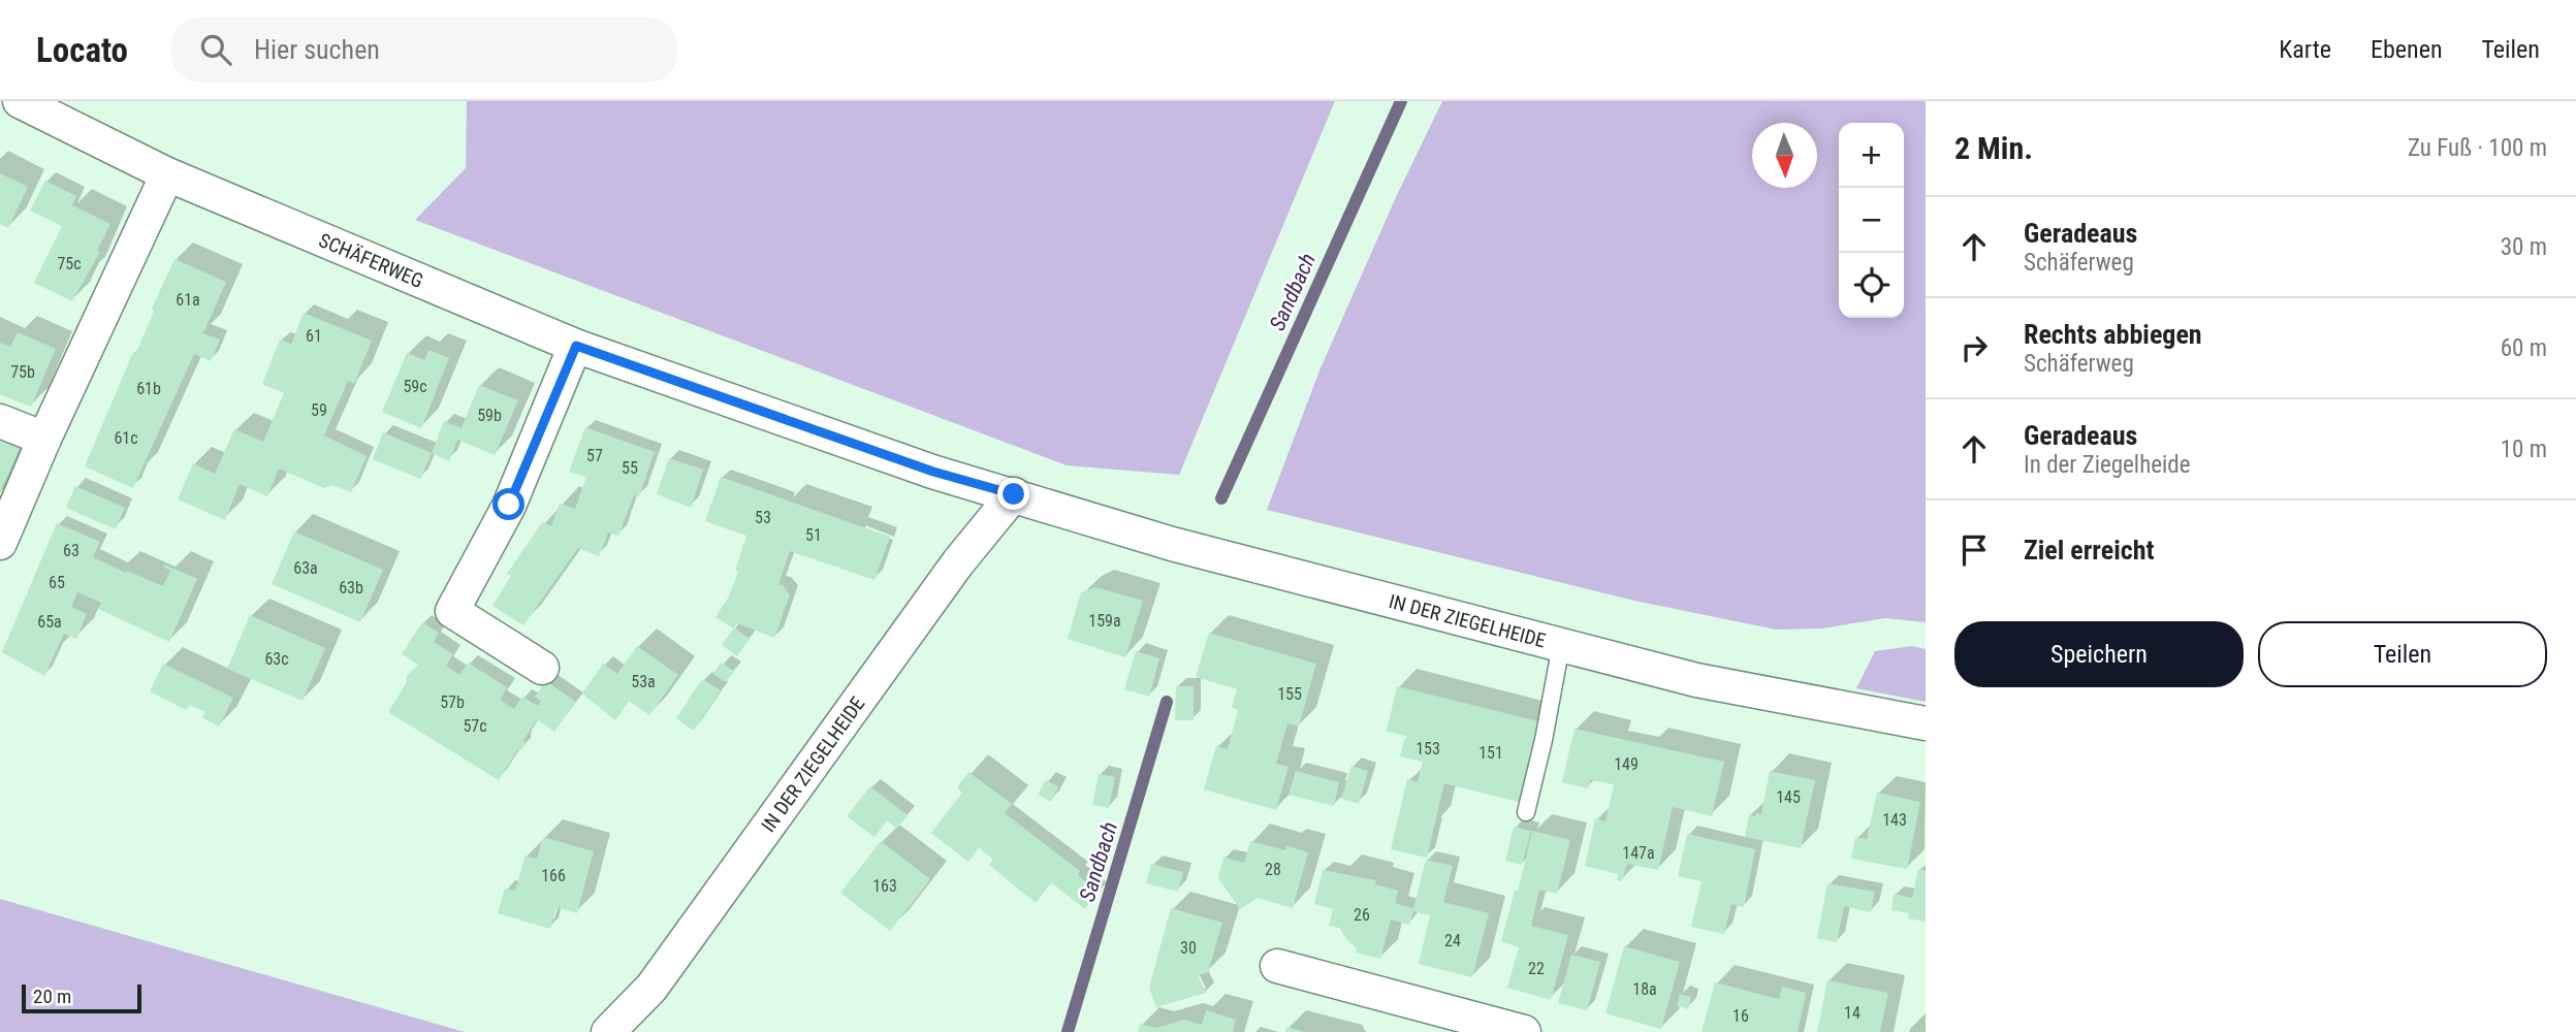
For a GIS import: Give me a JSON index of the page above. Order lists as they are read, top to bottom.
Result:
{
  "streets": {
    "street": ["SCHÄFERWEG", "IN DER ZIEGELHEIDE"]
  },
  "crossings": [
    ["SCHÄFERWEG", "IN DER ZIEGELHEIDE"]
  ],
  "water": ["Sandbach"],
  "house_numbers": [
    "75c",
    "61a",
    "61",
    "75b",
    "59c",
    "61b",
    "59",
    "59b",
    "61c",
    "57",
    "55",
    "53",
    "51",
    "63",
    "63a",
    "65",
    "63b",
    "159a",
    "65a",
    "63c",
    "53a",
    "155",
    "57b",
    "57c",
    "153",
    "151",
    "149",
    "145",
    "143",
    "147a",
    "28",
    "166",
    "163",
    "26",
    "24",
    "30",
    "22",
    "18a",
    "14",
    "16"
  ],
  "scale_bar": "20 m",
  "north": "bottom",
  "page": {
    "header": "Locato",
    "search": "Hier suchen",
    "nav": ["Karte", "Ebenen", "Teilen"],
    "heading": ["2 Min.", "Zu Fuß · 100 m"],
    "map_buttons": ["+", "−"],
    "list": [
      ["Geradeaus", "Schäferweg", "30 m"],
      ["Rechts abbiegen", "Schäferweg", "60 m"],
      ["Geradeaus", "In der Ziegelheide", "10 m"],
      "Ziel erreicht"
    ],
    "buttons": ["Speichern", "Teilen"],
    "scale": "20 m"
  }
}
